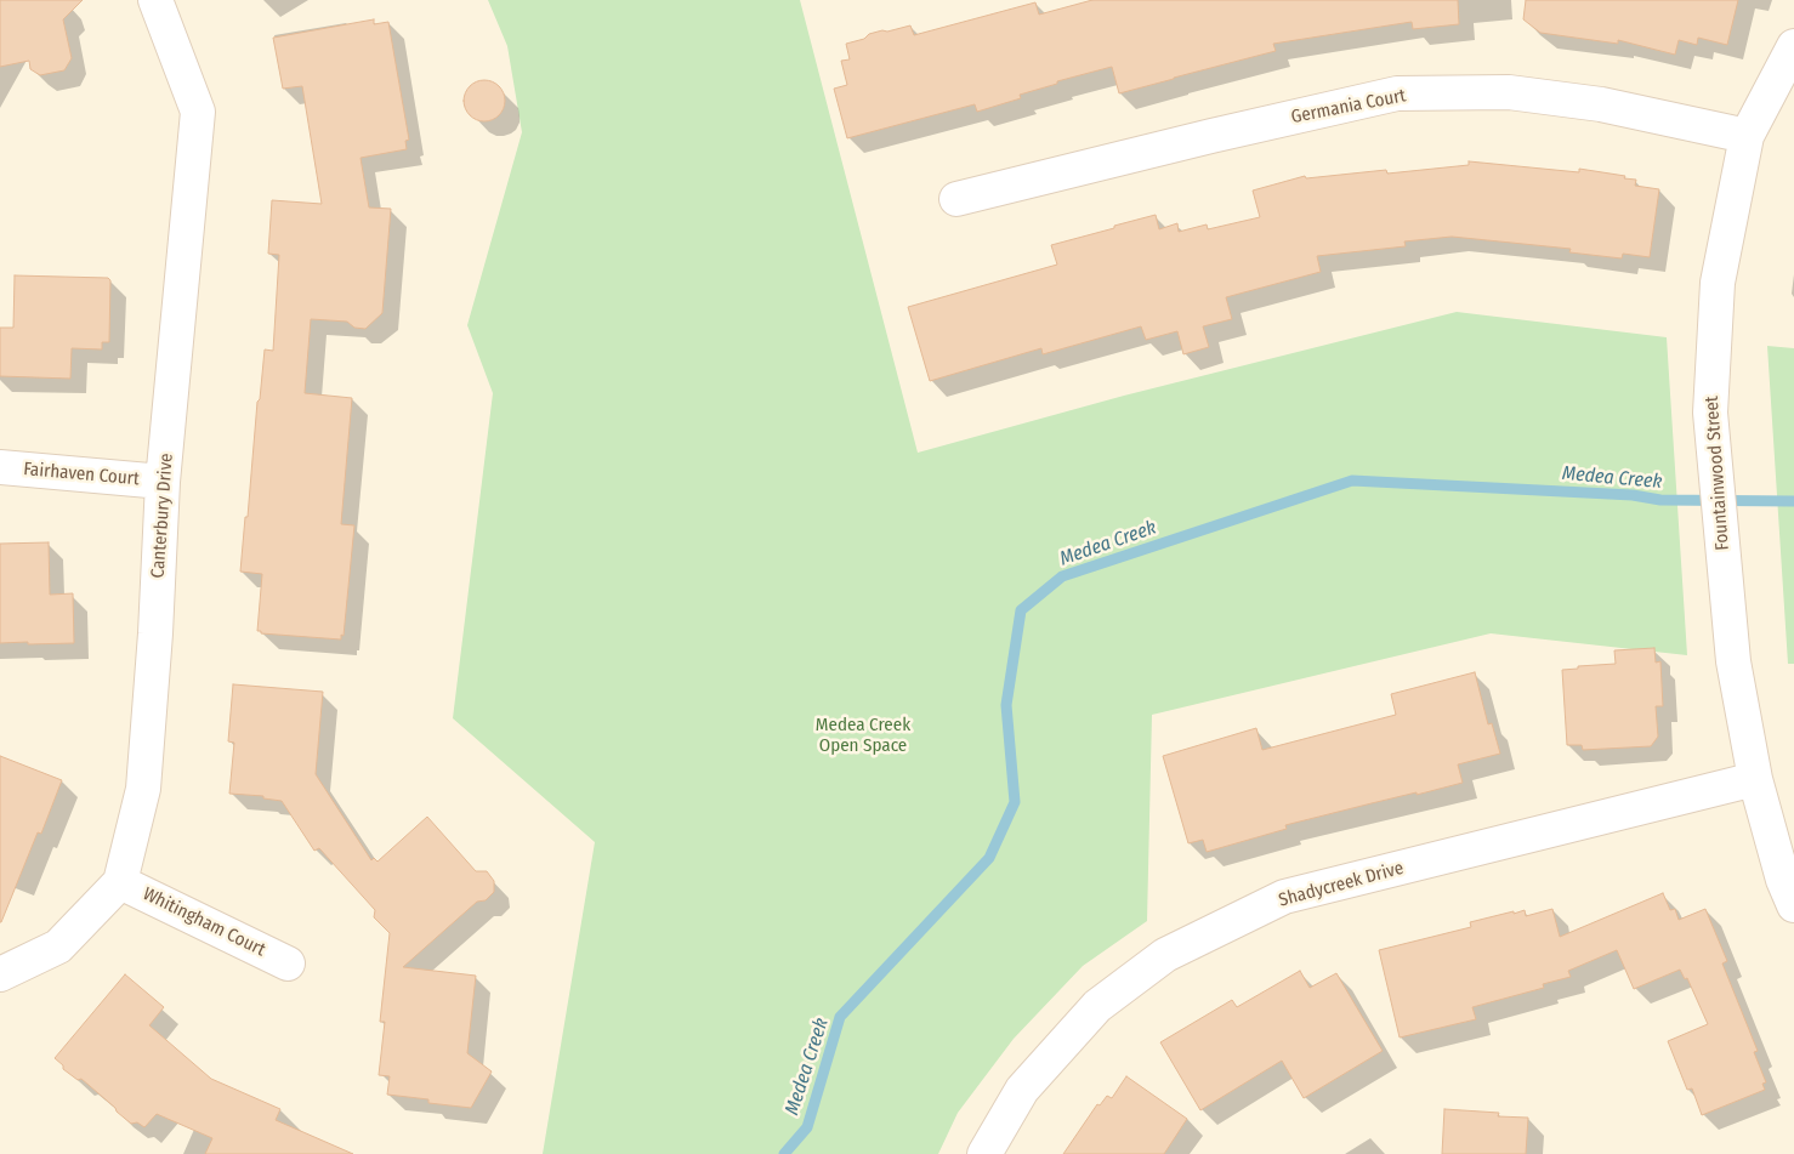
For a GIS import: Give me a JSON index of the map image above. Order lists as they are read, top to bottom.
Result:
{
  "streets": {
    "street": [
      "Germania Court",
      "Fountainwood Street",
      "Fairhaven Court",
      "Canterbury Drive",
      "Shadycreek Drive",
      "Whitingham Court"
    ]
  },
  "crossings": [
    ["Germania Court", "Fountainwood Street"],
    ["Fountainwood Street", "Shadycreek Drive"],
    ["Fairhaven Court", "Canterbury Drive"],
    ["Canterbury Drive", "Whitingham Court"]
  ],
  "water": ["Medea Creek"],
  "parks": ["Medea Creek Open Space"]
}
